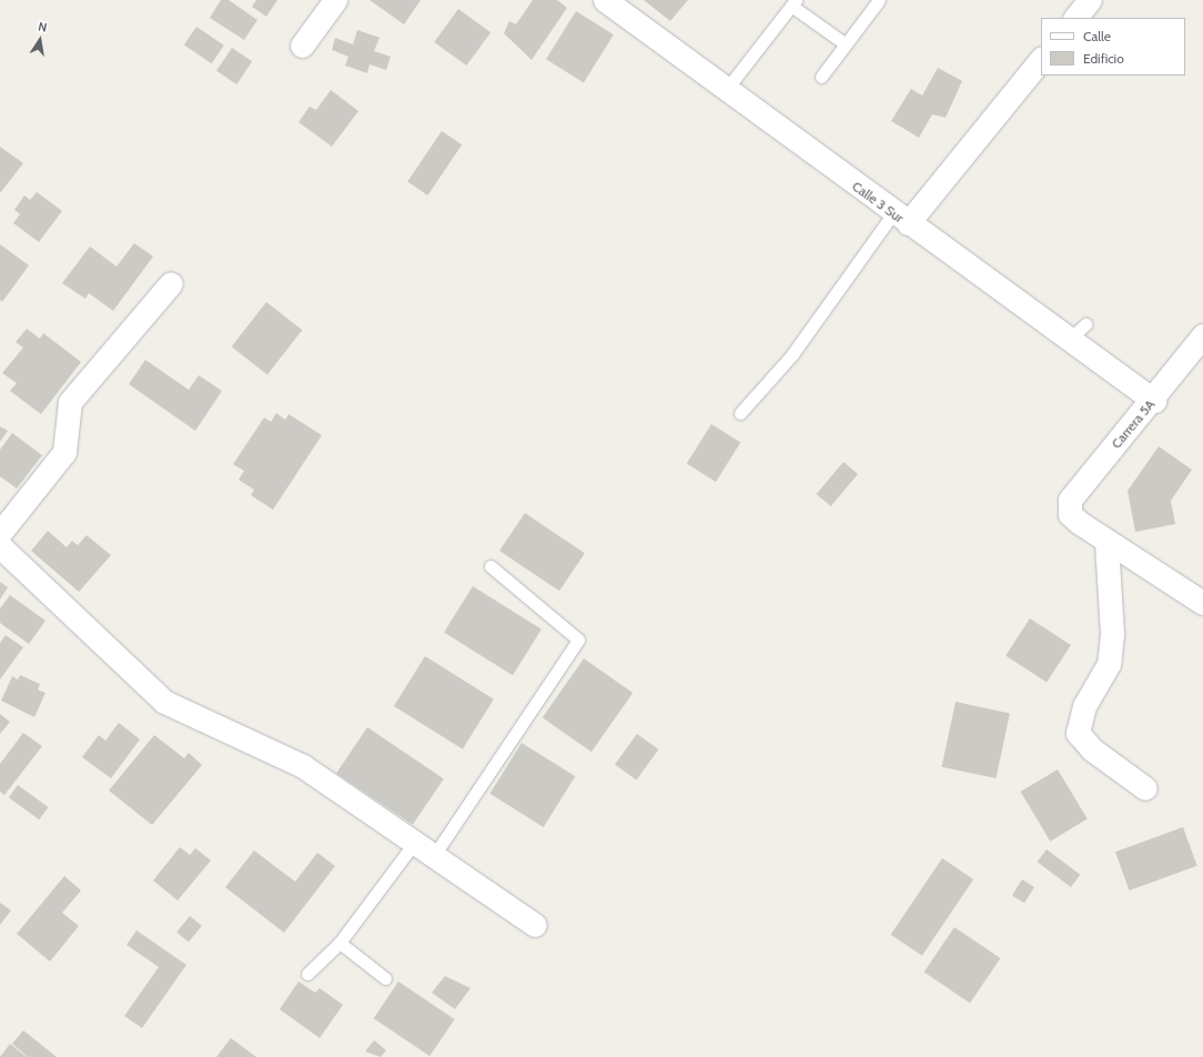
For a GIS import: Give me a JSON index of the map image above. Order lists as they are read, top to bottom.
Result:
{
  "streets": {
    "street": ["Calle 3 Sur", "Carrera 5A"]
  },
  "crossings": [
    ["Calle 3 Sur", "Carrera 5A"]
  ],
  "legend": ["Calle", "Edificio"],
  "north": "top"
}
